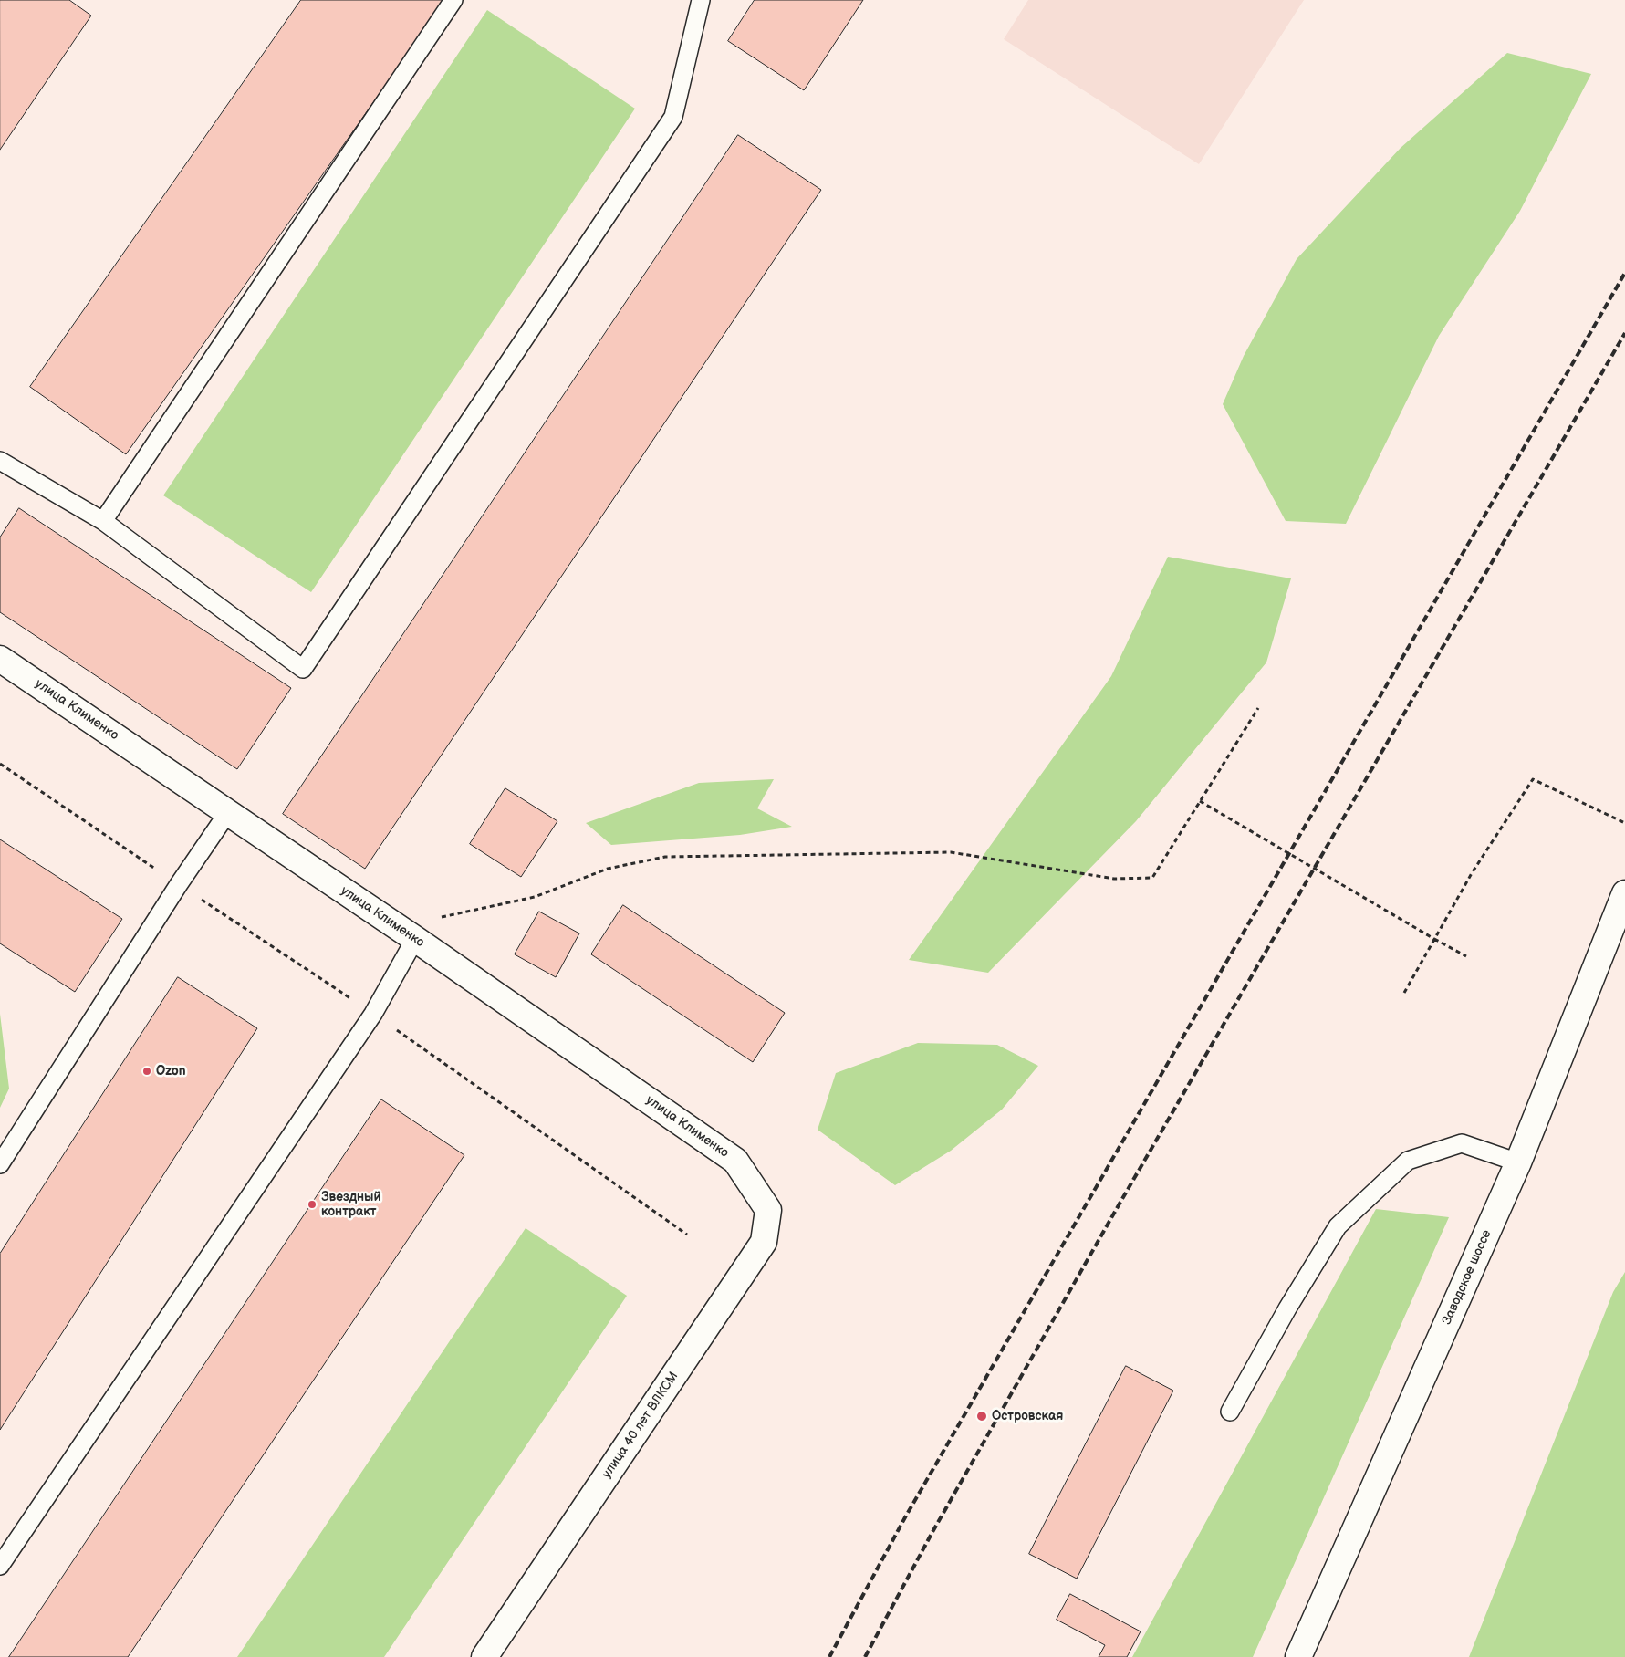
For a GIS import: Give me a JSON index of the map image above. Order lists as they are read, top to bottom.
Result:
{
  "streets": {
    "street": ["улица Клименко", "Заводское шоссе", "улица 40 лет ВЛКСМ"]
  },
  "crossings": [
    ["улица Клименко", "улица 40 лет ВЛКСМ"]
  ],
  "places": ["Ozon", "Звездный контракт", "Островская"]
}
